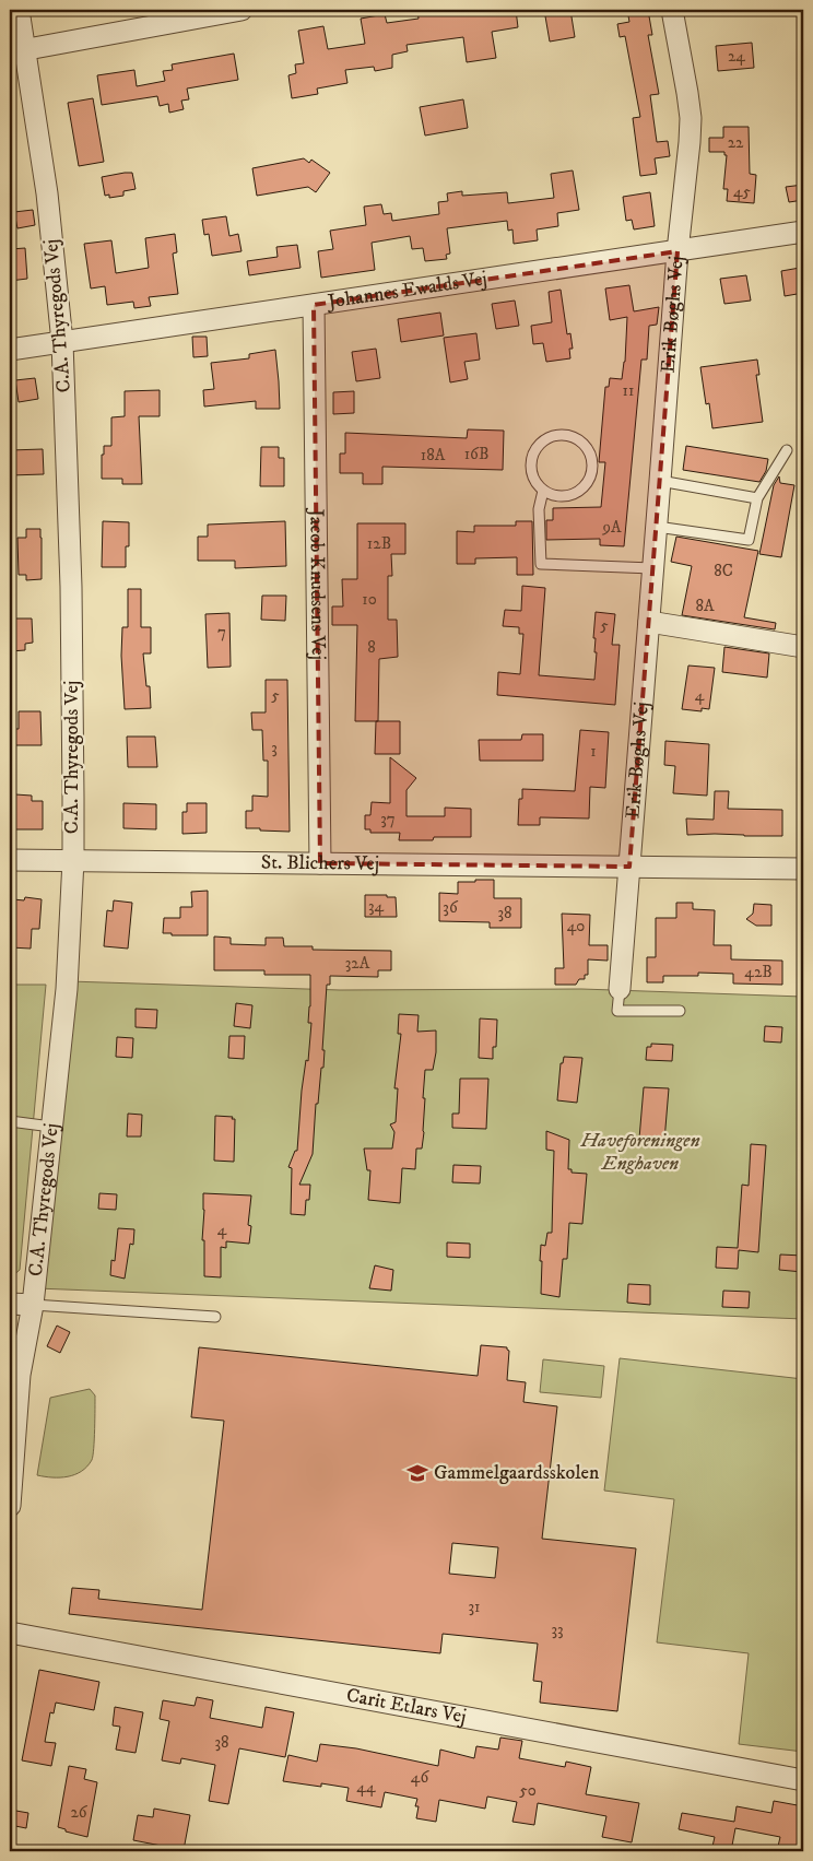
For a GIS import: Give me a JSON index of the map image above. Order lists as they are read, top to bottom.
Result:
{
  "streets": {
    "street": [
      "Johannes Ewalds Vej",
      "Erik Bøghs Vej",
      "C.A. Thyregods Vej",
      "Jacob Knudsens Vej",
      "St. Blichers Vej",
      "Carit Etlars Vej"
    ]
  },
  "crossings": [
    ["Johannes Ewalds Vej", "Erik Bøghs Vej"],
    ["Johannes Ewalds Vej", "C.A. Thyregods Vej"],
    ["Johannes Ewalds Vej", "Jacob Knudsens Vej"],
    ["Erik Bøghs Vej", "St. Blichers Vej"],
    ["C.A. Thyregods Vej", "St. Blichers Vej"],
    ["Jacob Knudsens Vej", "St. Blichers Vej"]
  ],
  "parks": ["Haveforeningen Enghaven"],
  "places": {
    "school or university": ["Gammelgaardsskolen"]
  },
  "house_numbers": [
    "24",
    "22",
    "45",
    "11",
    "16B",
    "18A",
    "9A",
    "12B",
    "8C",
    "10",
    "8A",
    "5",
    "7",
    "8",
    "5",
    "4",
    "3",
    "1",
    "37",
    "34",
    "36",
    "38",
    "40",
    "32A",
    "42B",
    "4",
    "31",
    "33",
    "38",
    "46",
    "44",
    "50",
    "26"
  ]
}
